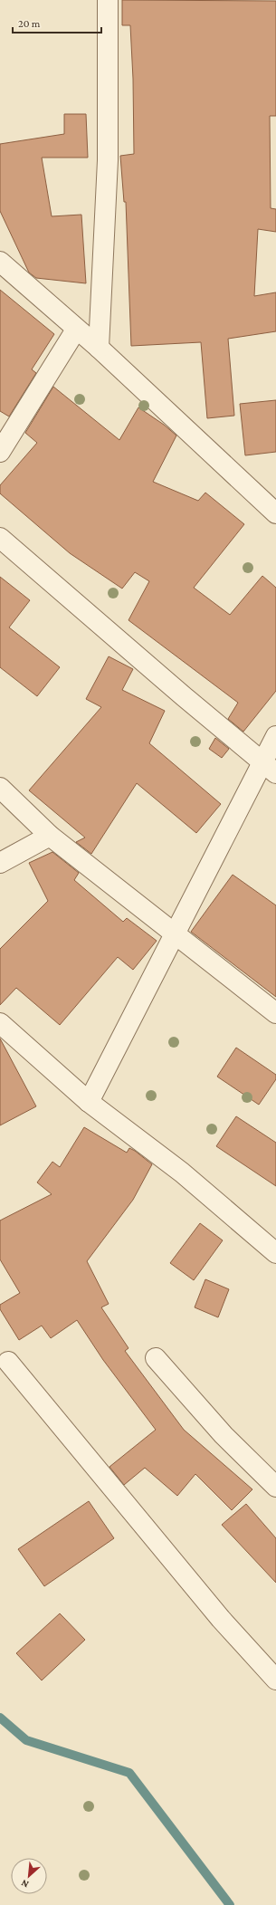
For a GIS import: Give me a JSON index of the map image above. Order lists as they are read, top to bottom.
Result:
{
  "scale_bar": "20 m",
  "north": "bottom left"
}
